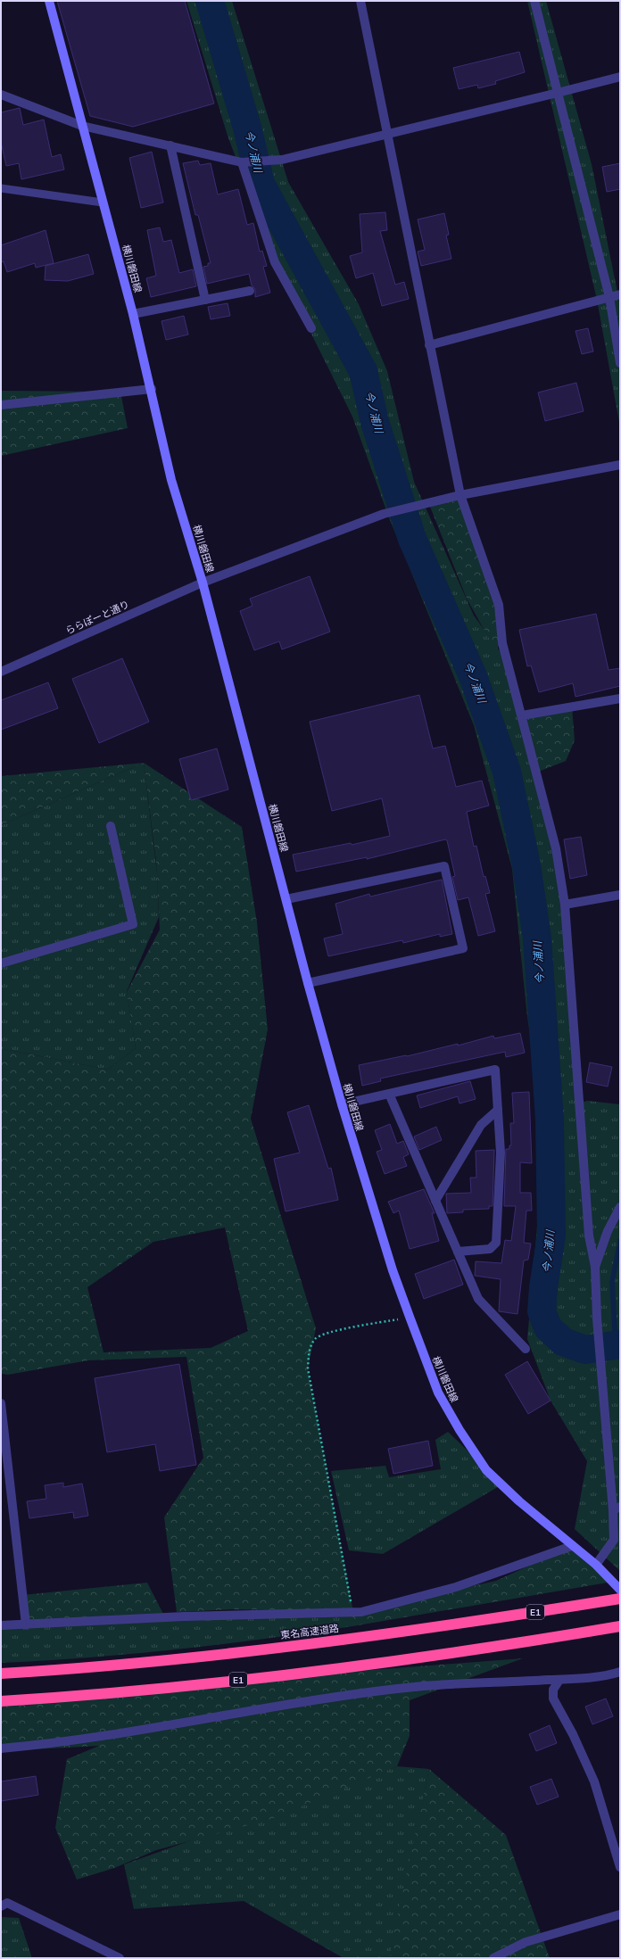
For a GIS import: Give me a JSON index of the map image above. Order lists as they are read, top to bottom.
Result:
{
  "streets": {
    "highway": ["E1", "東名高速道路"],
    "main road": ["横川磐田線"],
    "street": ["ららぽーと通り"]
  },
  "crossings": [
    ["横川磐田線", "ららぽーと通り"]
  ],
  "water": ["今ノ浦川"]
}
